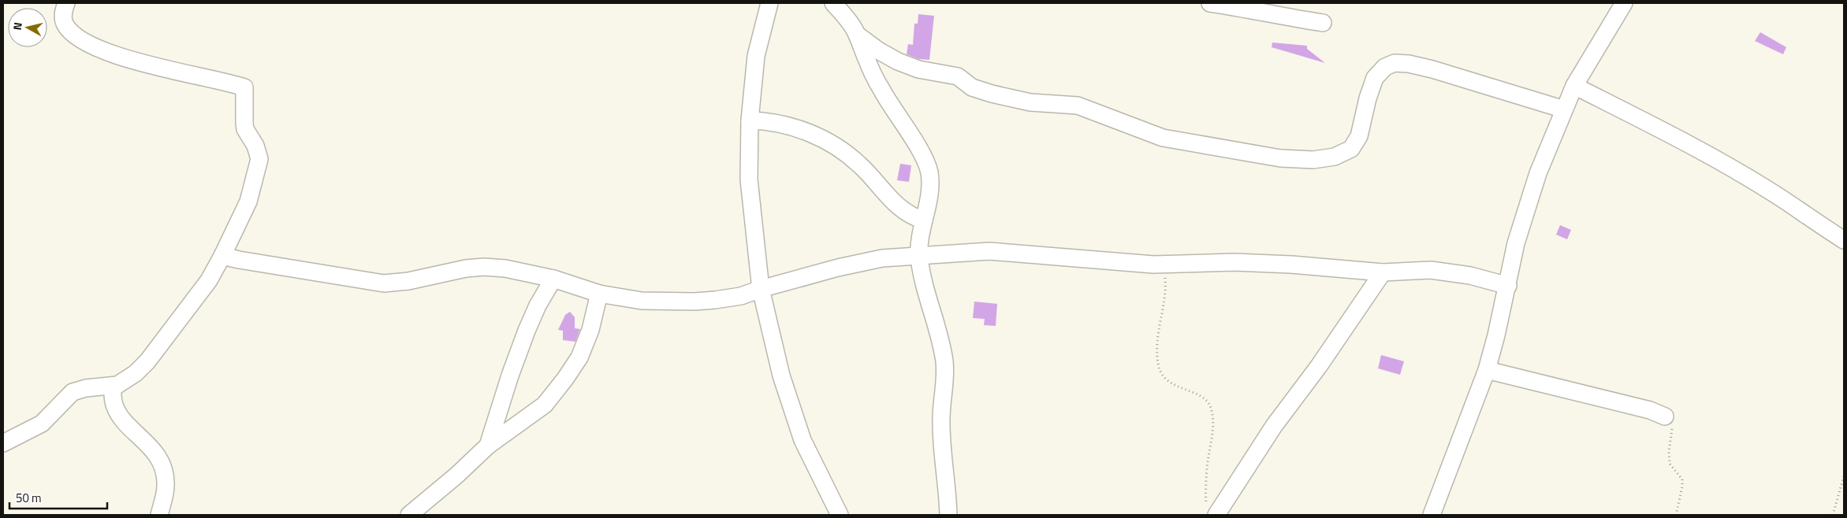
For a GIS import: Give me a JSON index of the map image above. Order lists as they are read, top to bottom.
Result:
{
  "scale_bar": "50 m",
  "north": "left"
}
